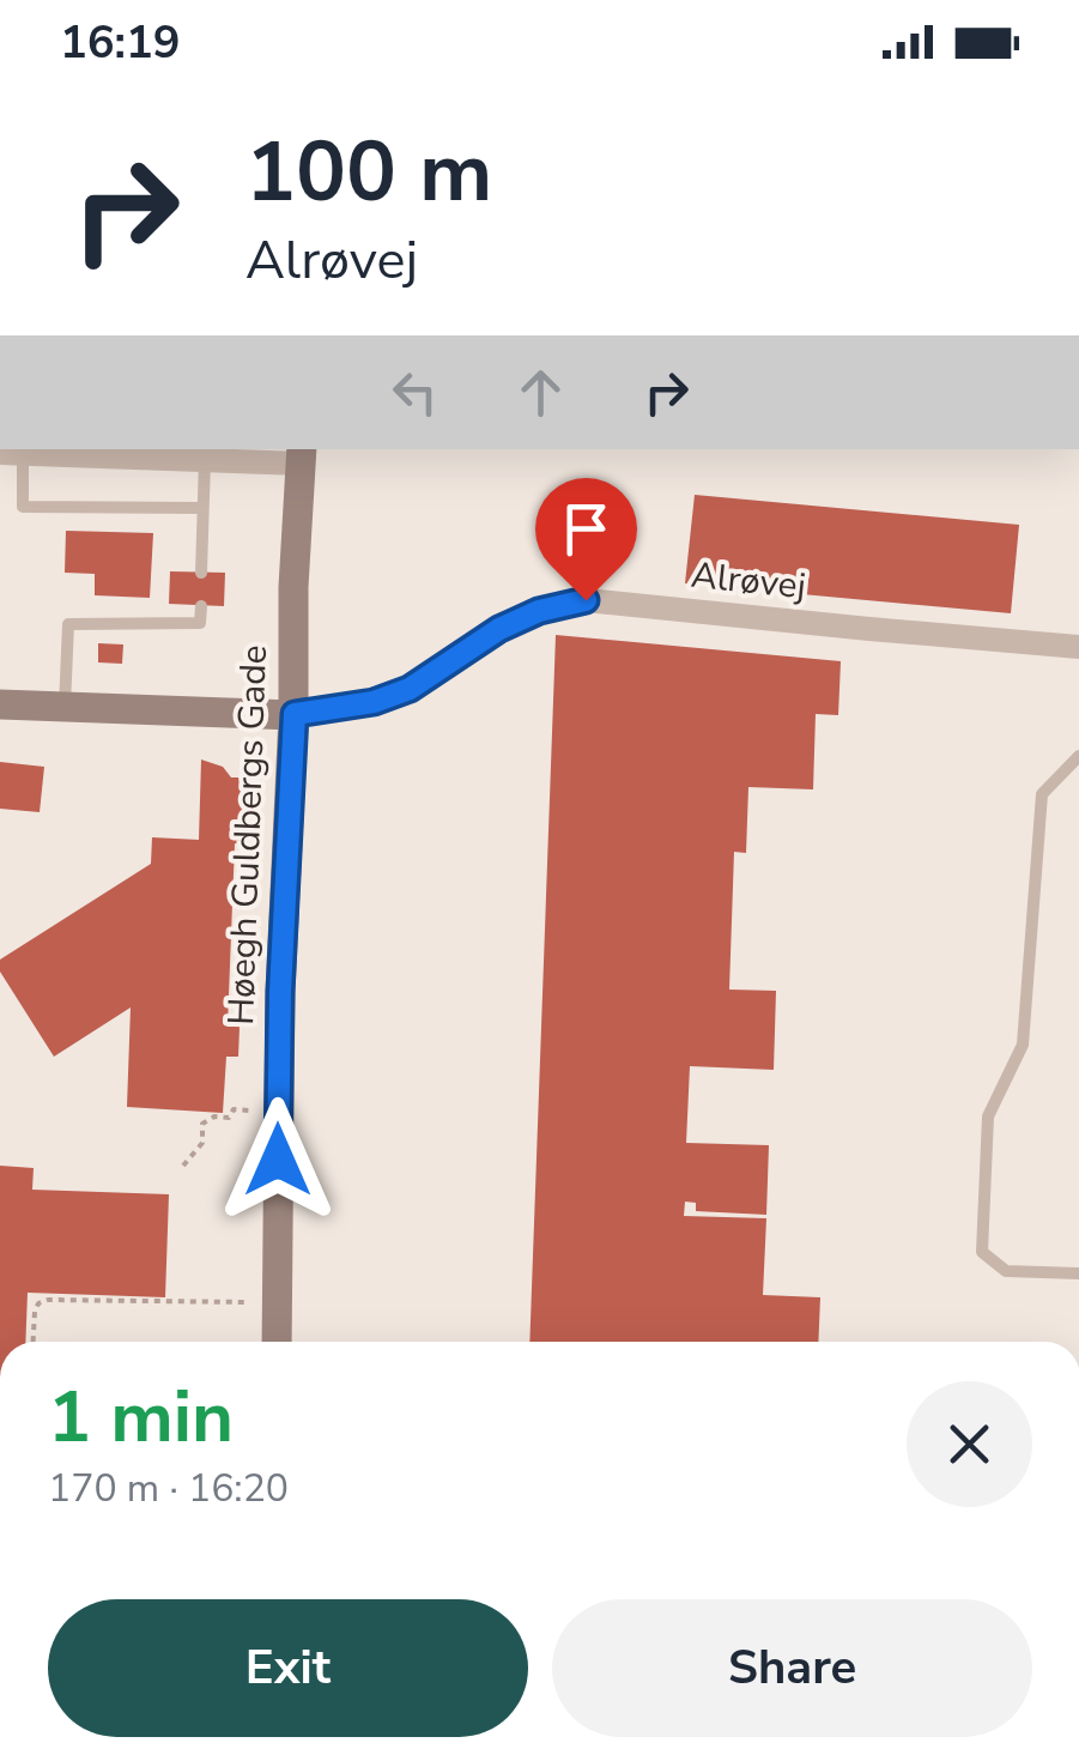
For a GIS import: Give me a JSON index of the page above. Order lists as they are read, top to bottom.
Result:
{
  "streets": {
    "street": ["Alrøvej", "Høegh Guldbergs Gade"]
  },
  "crossings": [
    ["Alrøvej", "Høegh Guldbergs Gade"]
  ],
  "page": {
    "status": "16:19",
    "turn": ["100 m", "Alrøvej"],
    "heading": ["1 min", "170 m · 16:20"],
    "buttons": ["Exit", "Share"]
  }
}
